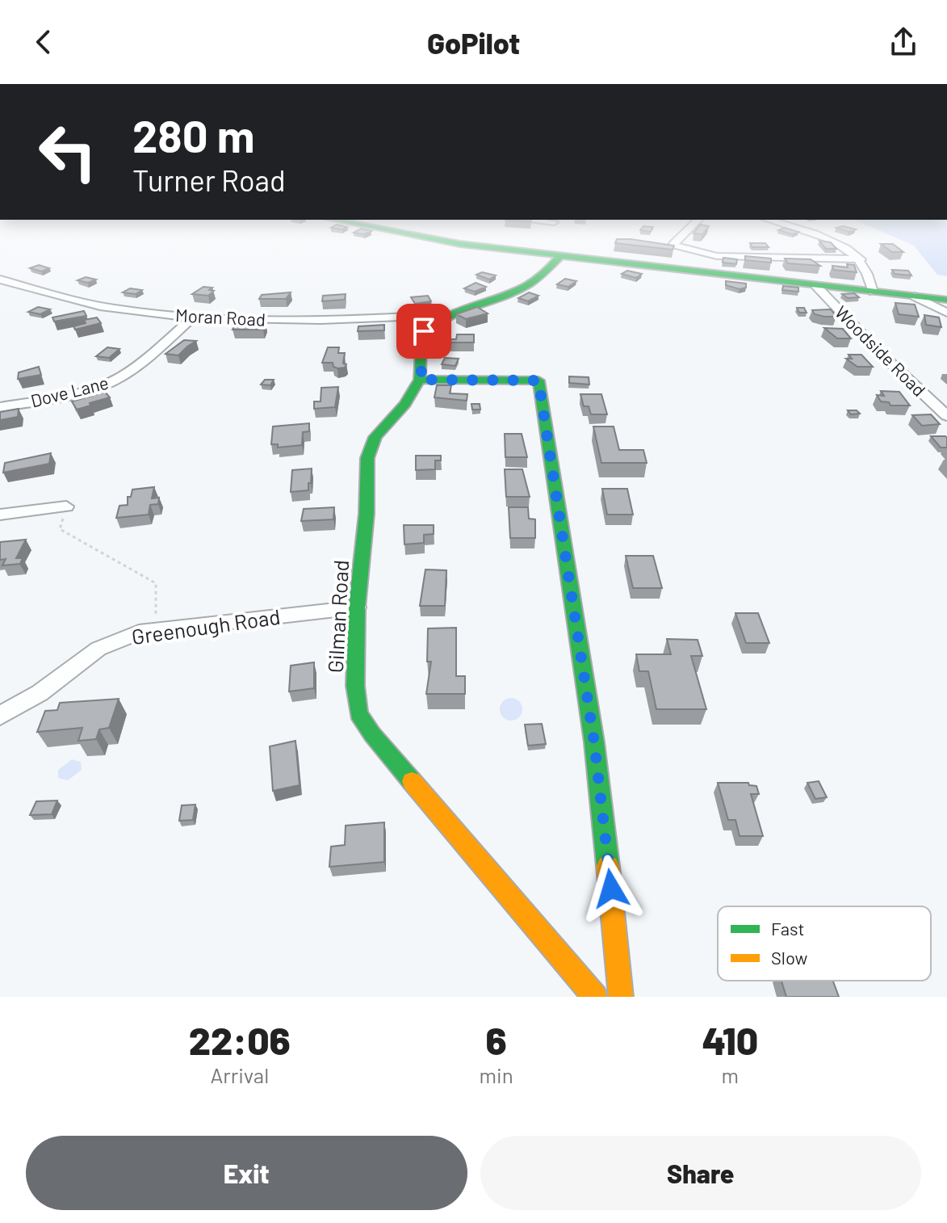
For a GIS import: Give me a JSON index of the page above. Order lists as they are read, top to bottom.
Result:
{
  "streets": {
    "street": [
      "Moran Road",
      "Woodside Road",
      "Dove Lane",
      "Gilman Road",
      "Greenough Road"
    ]
  },
  "crossings": [
    ["Moran Road", "Dove Lane"],
    ["Gilman Road", "Greenough Road"]
  ],
  "legend": ["Fast", "Slow"],
  "page": {
    "header": "GoPilot",
    "turn": ["280 m", "Turner Road"],
    "eta": [
      "22:06",
      "Arrival",
      "6",
      "min",
      "410",
      "m"
    ],
    "buttons": ["Exit", "Share"]
  }
}
